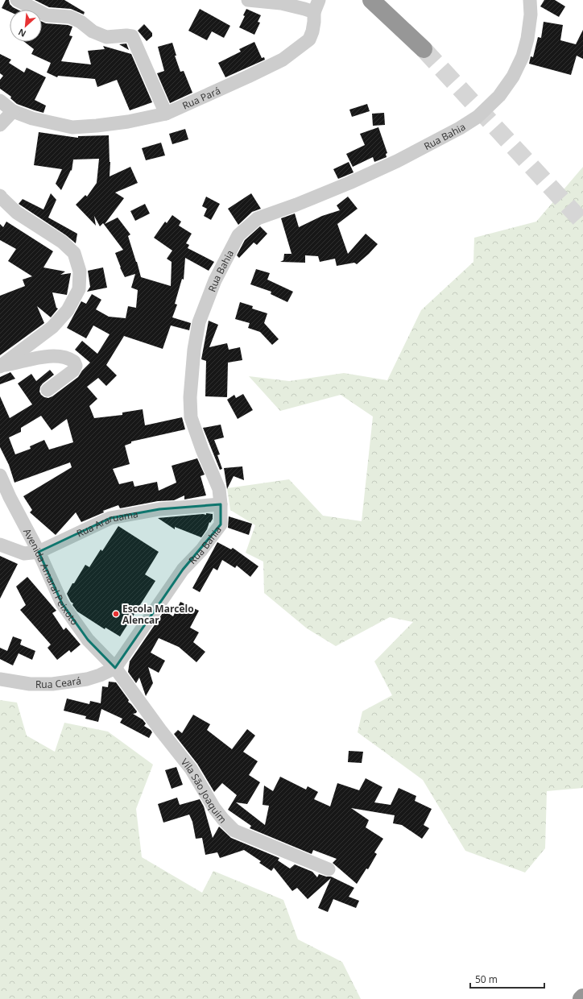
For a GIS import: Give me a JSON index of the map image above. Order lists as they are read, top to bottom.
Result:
{
  "streets": {
    "street": [
      "Rua Pará",
      "Rua Bahia",
      "Rua Araruama",
      "Avenida Amaral Peixoto",
      "Rua Ceará",
      "Vila São Joaquim"
    ]
  },
  "crossings": [
    ["Rua Bahia", "Rua Araruama"],
    ["Rua Bahia", "Avenida Amaral Peixoto"],
    ["Rua Bahia", "Rua Ceará"],
    ["Rua Bahia", "Vila São Joaquim"],
    ["Rua Araruama", "Avenida Amaral Peixoto"],
    ["Avenida Amaral Peixoto", "Rua Ceará"],
    ["Avenida Amaral Peixoto", "Vila São Joaquim"],
    ["Rua Ceará", "Vila São Joaquim"]
  ],
  "places": ["Escola Marcelo Alencar"],
  "scale_bar": "50 m",
  "north": "bottom left"
}
